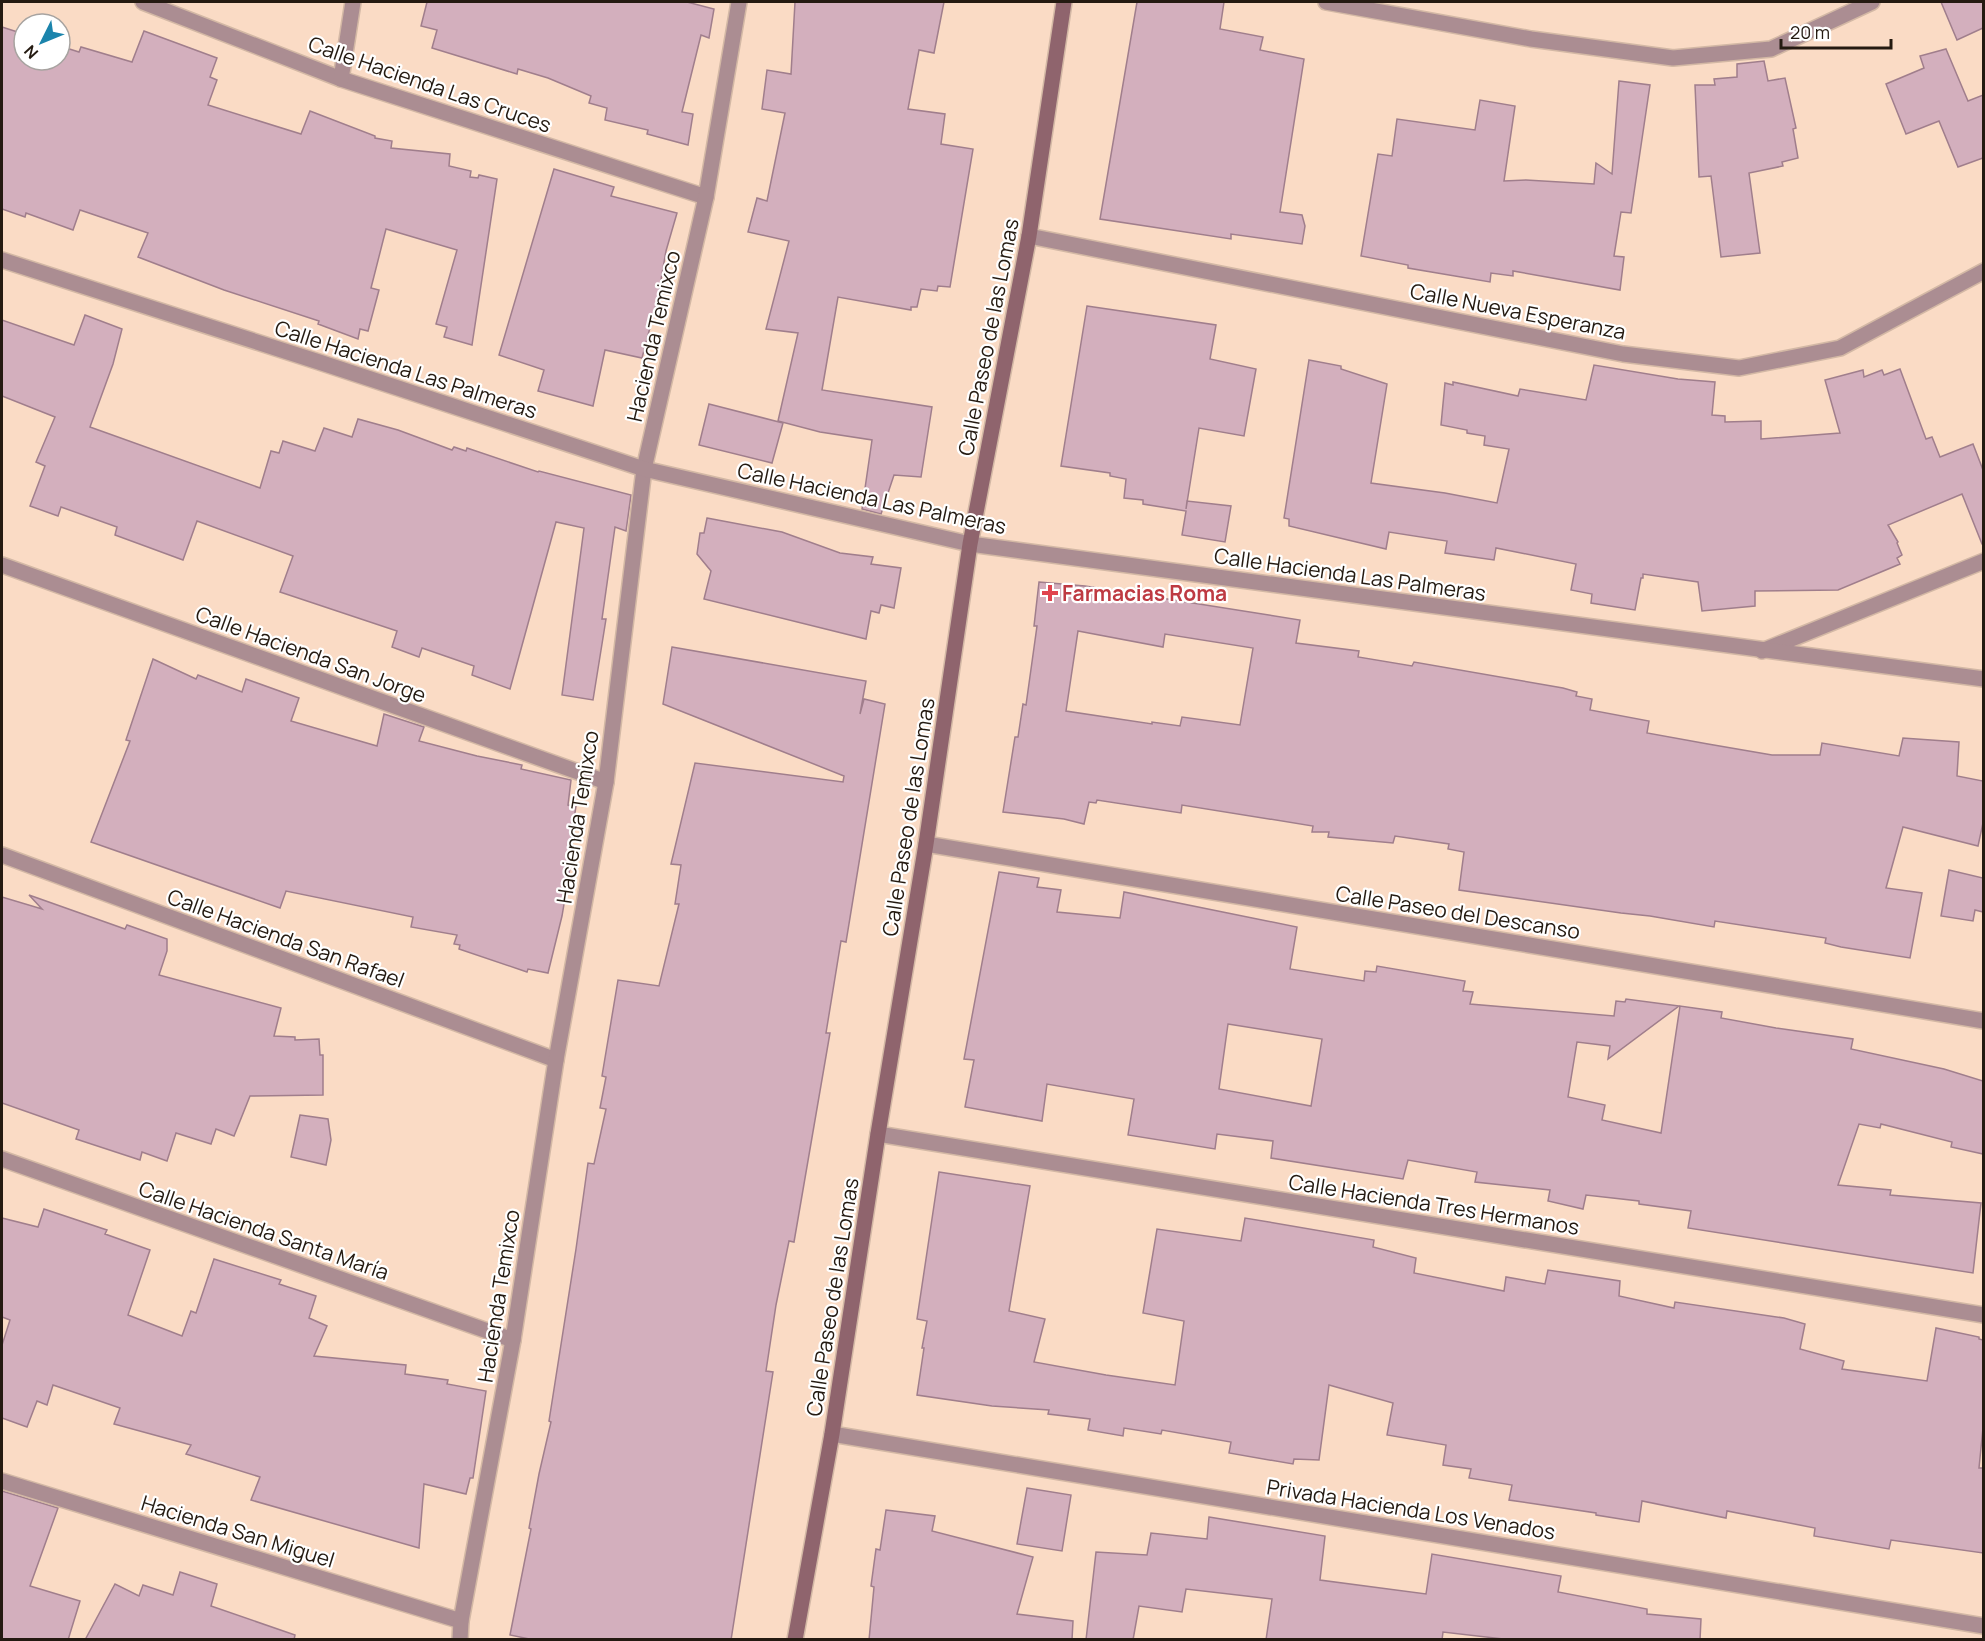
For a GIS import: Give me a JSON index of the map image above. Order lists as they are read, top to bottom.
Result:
{
  "streets": {
    "main road": ["Calle Paseo de las Lomas"],
    "street": [
      "Calle Hacienda Las Cruces",
      "Calle Nueva Esperanza",
      "Hacienda Temixco",
      "Calle Hacienda Las Palmeras",
      "Calle Hacienda San Jorge",
      "Calle Paseo del Descanso",
      "Calle Hacienda San Rafael",
      "Calle Hacienda Tres Hermanos",
      "Calle Hacienda Santa María",
      "Privada Hacienda Los Venados",
      "Hacienda San Miguel"
    ]
  },
  "crossings": [
    ["Calle Hacienda Las Cruces", "Hacienda Temixco"],
    ["Calle Nueva Esperanza", "Calle Paseo de las Lomas"],
    ["Hacienda Temixco", "Calle Hacienda Las Palmeras"],
    ["Hacienda Temixco", "Calle Hacienda San Jorge"],
    ["Hacienda Temixco", "Calle Hacienda San Rafael"],
    ["Hacienda Temixco", "Calle Hacienda Santa María"],
    ["Hacienda Temixco", "Hacienda San Miguel"],
    ["Calle Paseo de las Lomas", "Calle Hacienda Las Palmeras"],
    ["Calle Paseo de las Lomas", "Calle Paseo del Descanso"],
    ["Calle Paseo de las Lomas", "Calle Hacienda Tres Hermanos"],
    ["Calle Paseo de las Lomas", "Privada Hacienda Los Venados"]
  ],
  "places": {
    "health": ["Farmacias Roma"]
  },
  "scale_bar": "20 m",
  "north": "bottom left"
}
